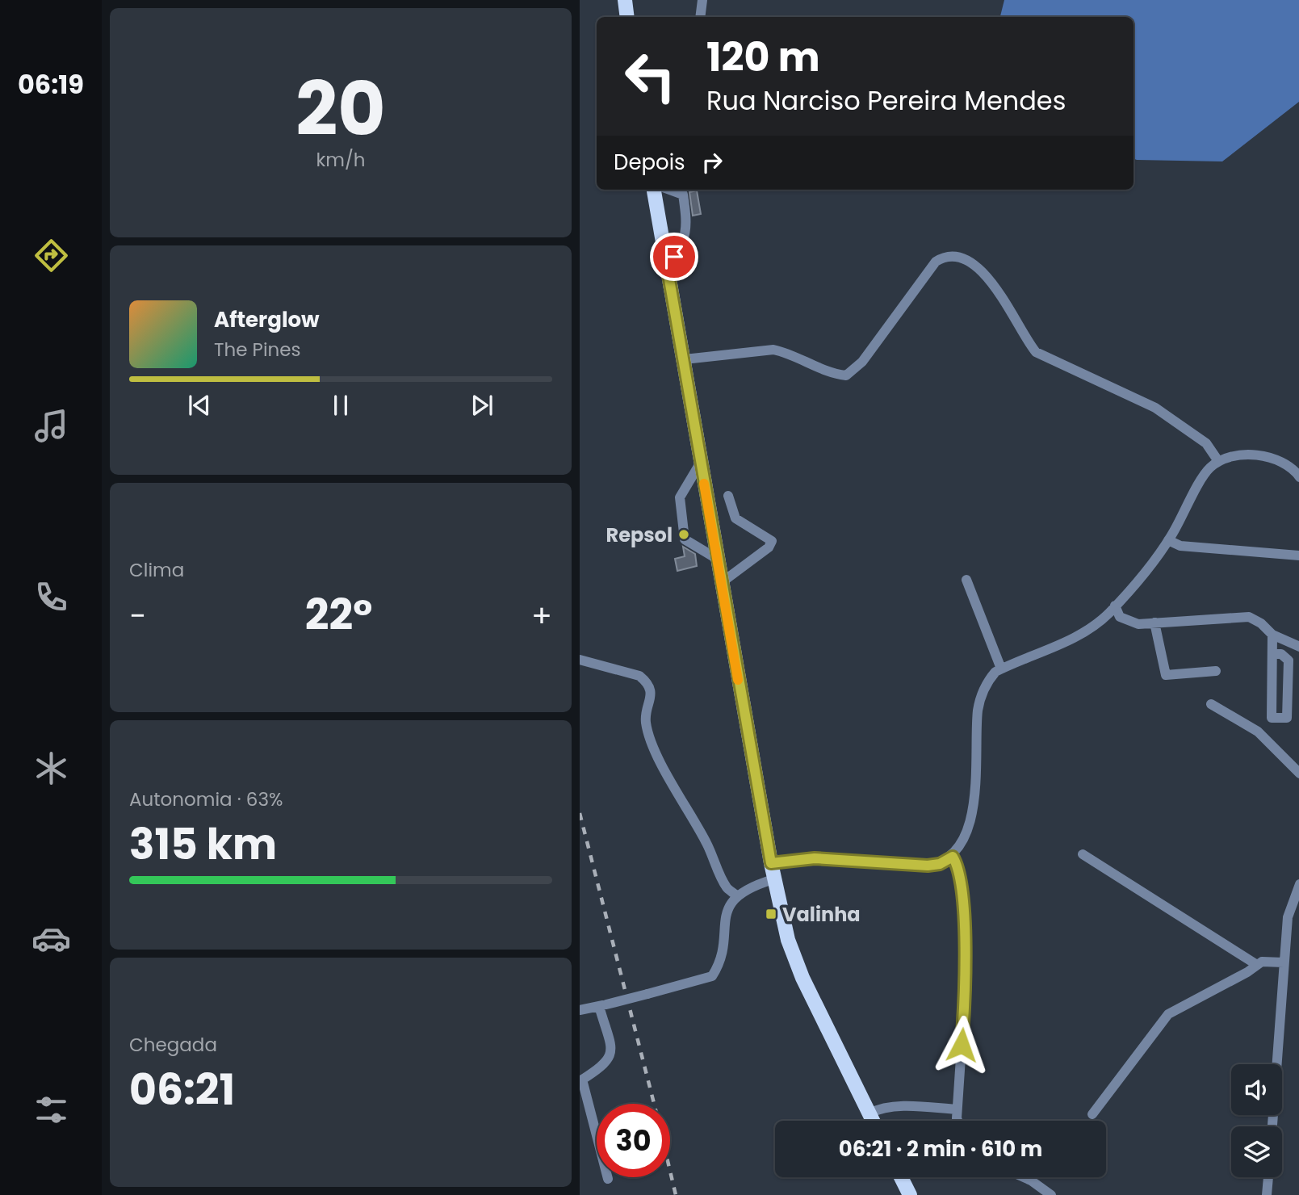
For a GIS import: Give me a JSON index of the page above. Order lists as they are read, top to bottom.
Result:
{
  "places": {
    "other": ["Repsol"],
    "transit": ["Valinha"]
  },
  "page": {
    "tabs": "06:19",
    "tile": [
      ["20", "km/h"],
      "Clima",
      ["Autonomia · 63%", "315 km"],
      ["Chegada", "06:21"]
    ],
    "turn": ["120 m", "Rua Narciso Pereira Mendes"],
    "then": "Depois",
    "song": ["Afterglow", "The Pines"],
    "heat": ["−", "22°", "+"],
    "limit": "30",
    "trip": "06:21 · 2 min · 610 m"
  }
}
